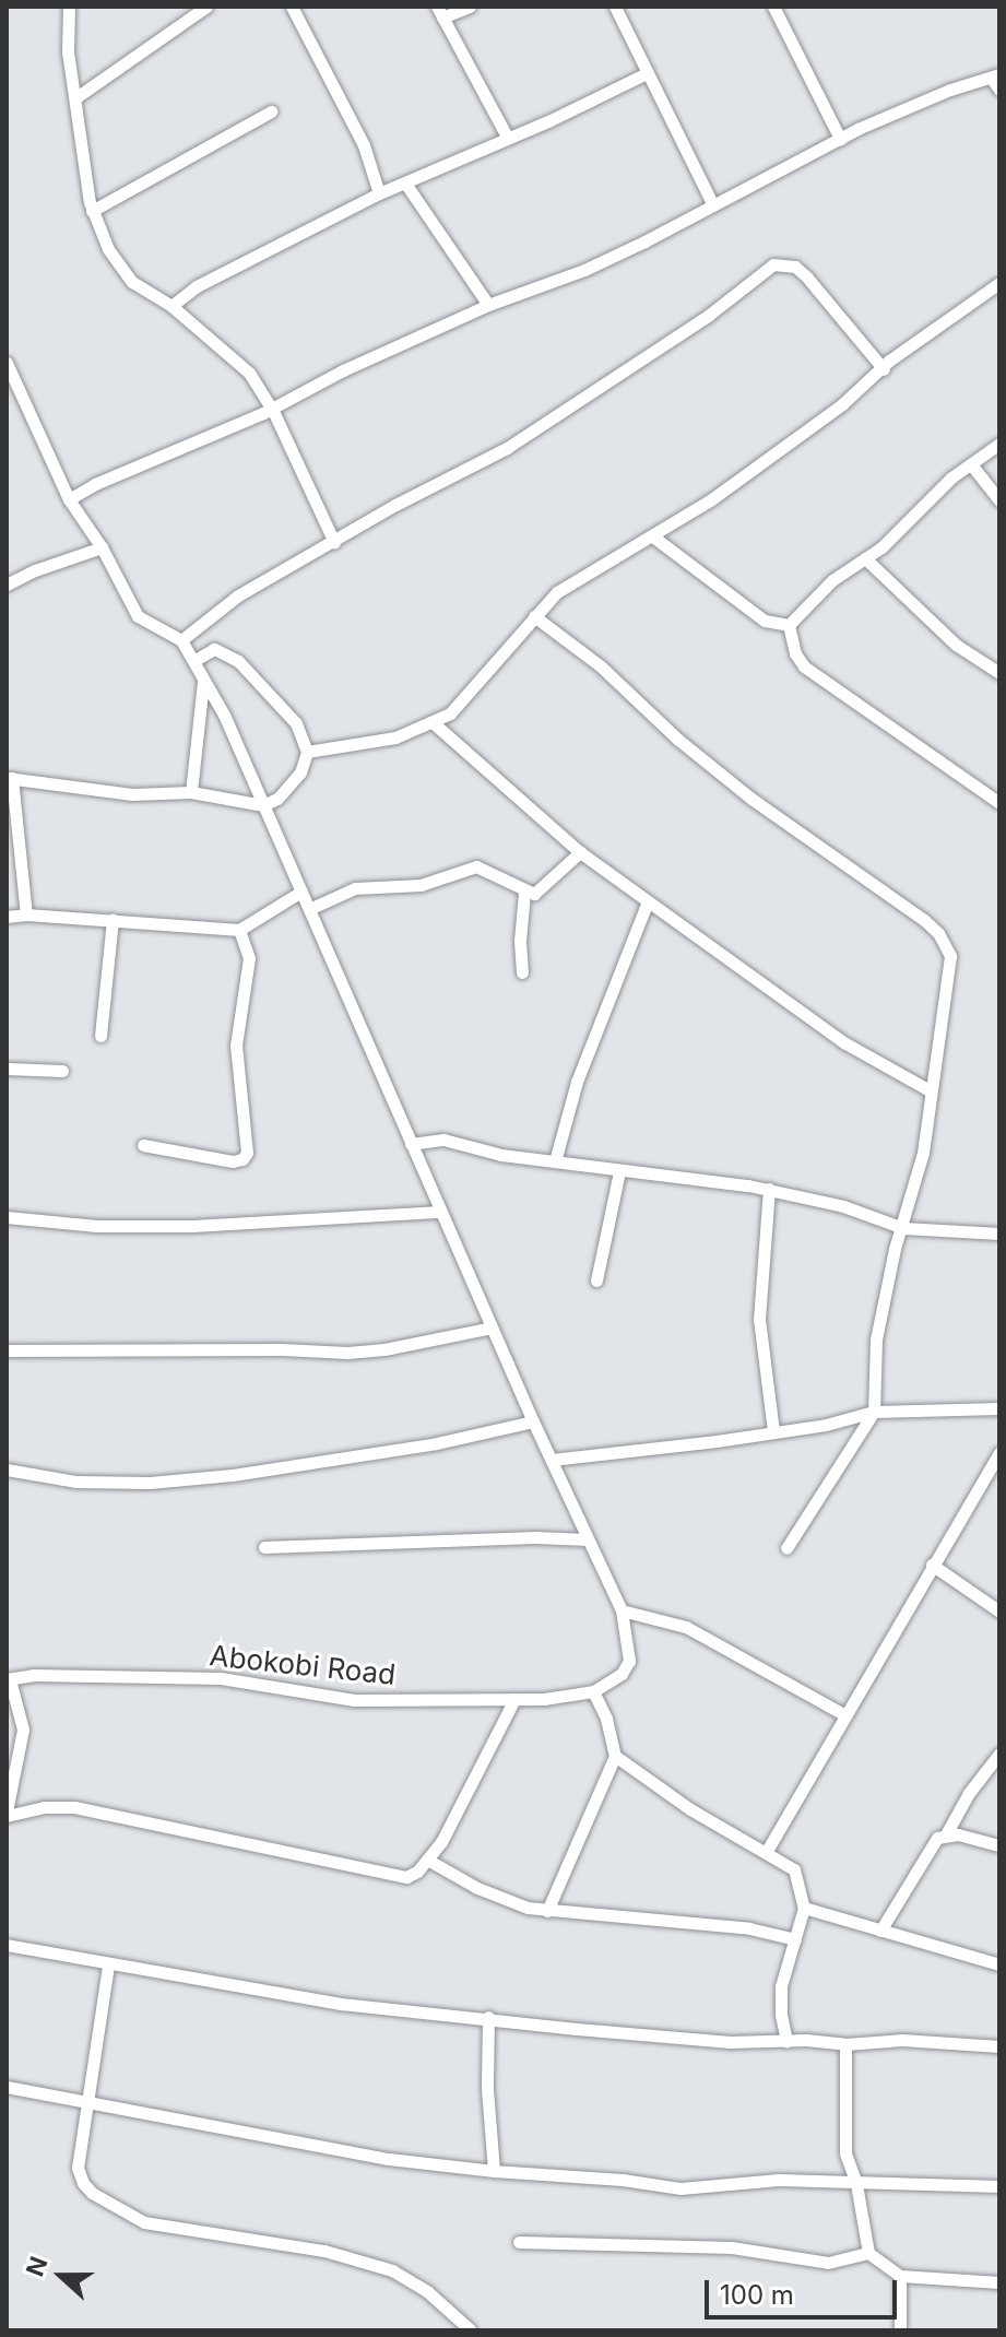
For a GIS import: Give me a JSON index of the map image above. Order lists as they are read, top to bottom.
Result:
{
  "streets": {
    "street": ["Abokobi Road"]
  },
  "scale_bar": "100 m",
  "north": "left"
}
